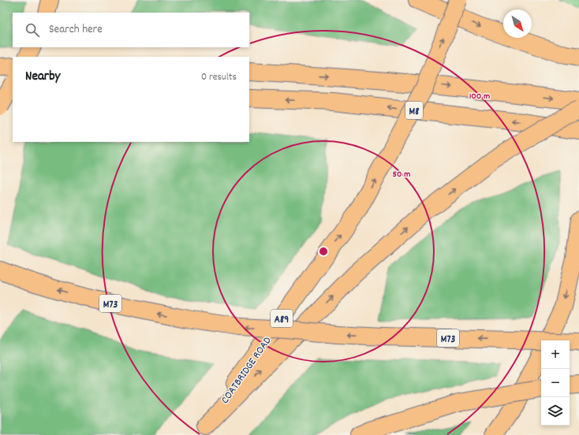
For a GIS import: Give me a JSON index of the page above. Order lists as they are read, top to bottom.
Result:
{
  "streets": {
    "highway": [
      "M8",
      "M73",
      "A89",
      "COATBRIDGE ROAD"
    ]
  },
  "north": "bottom right",
  "page": {
    "search": "Search here",
    "heading": ["Nearby", "0 results"],
    "map_buttons": ["+", "−"]
  },
  "rings": ["100 m", "50 m"]
}
